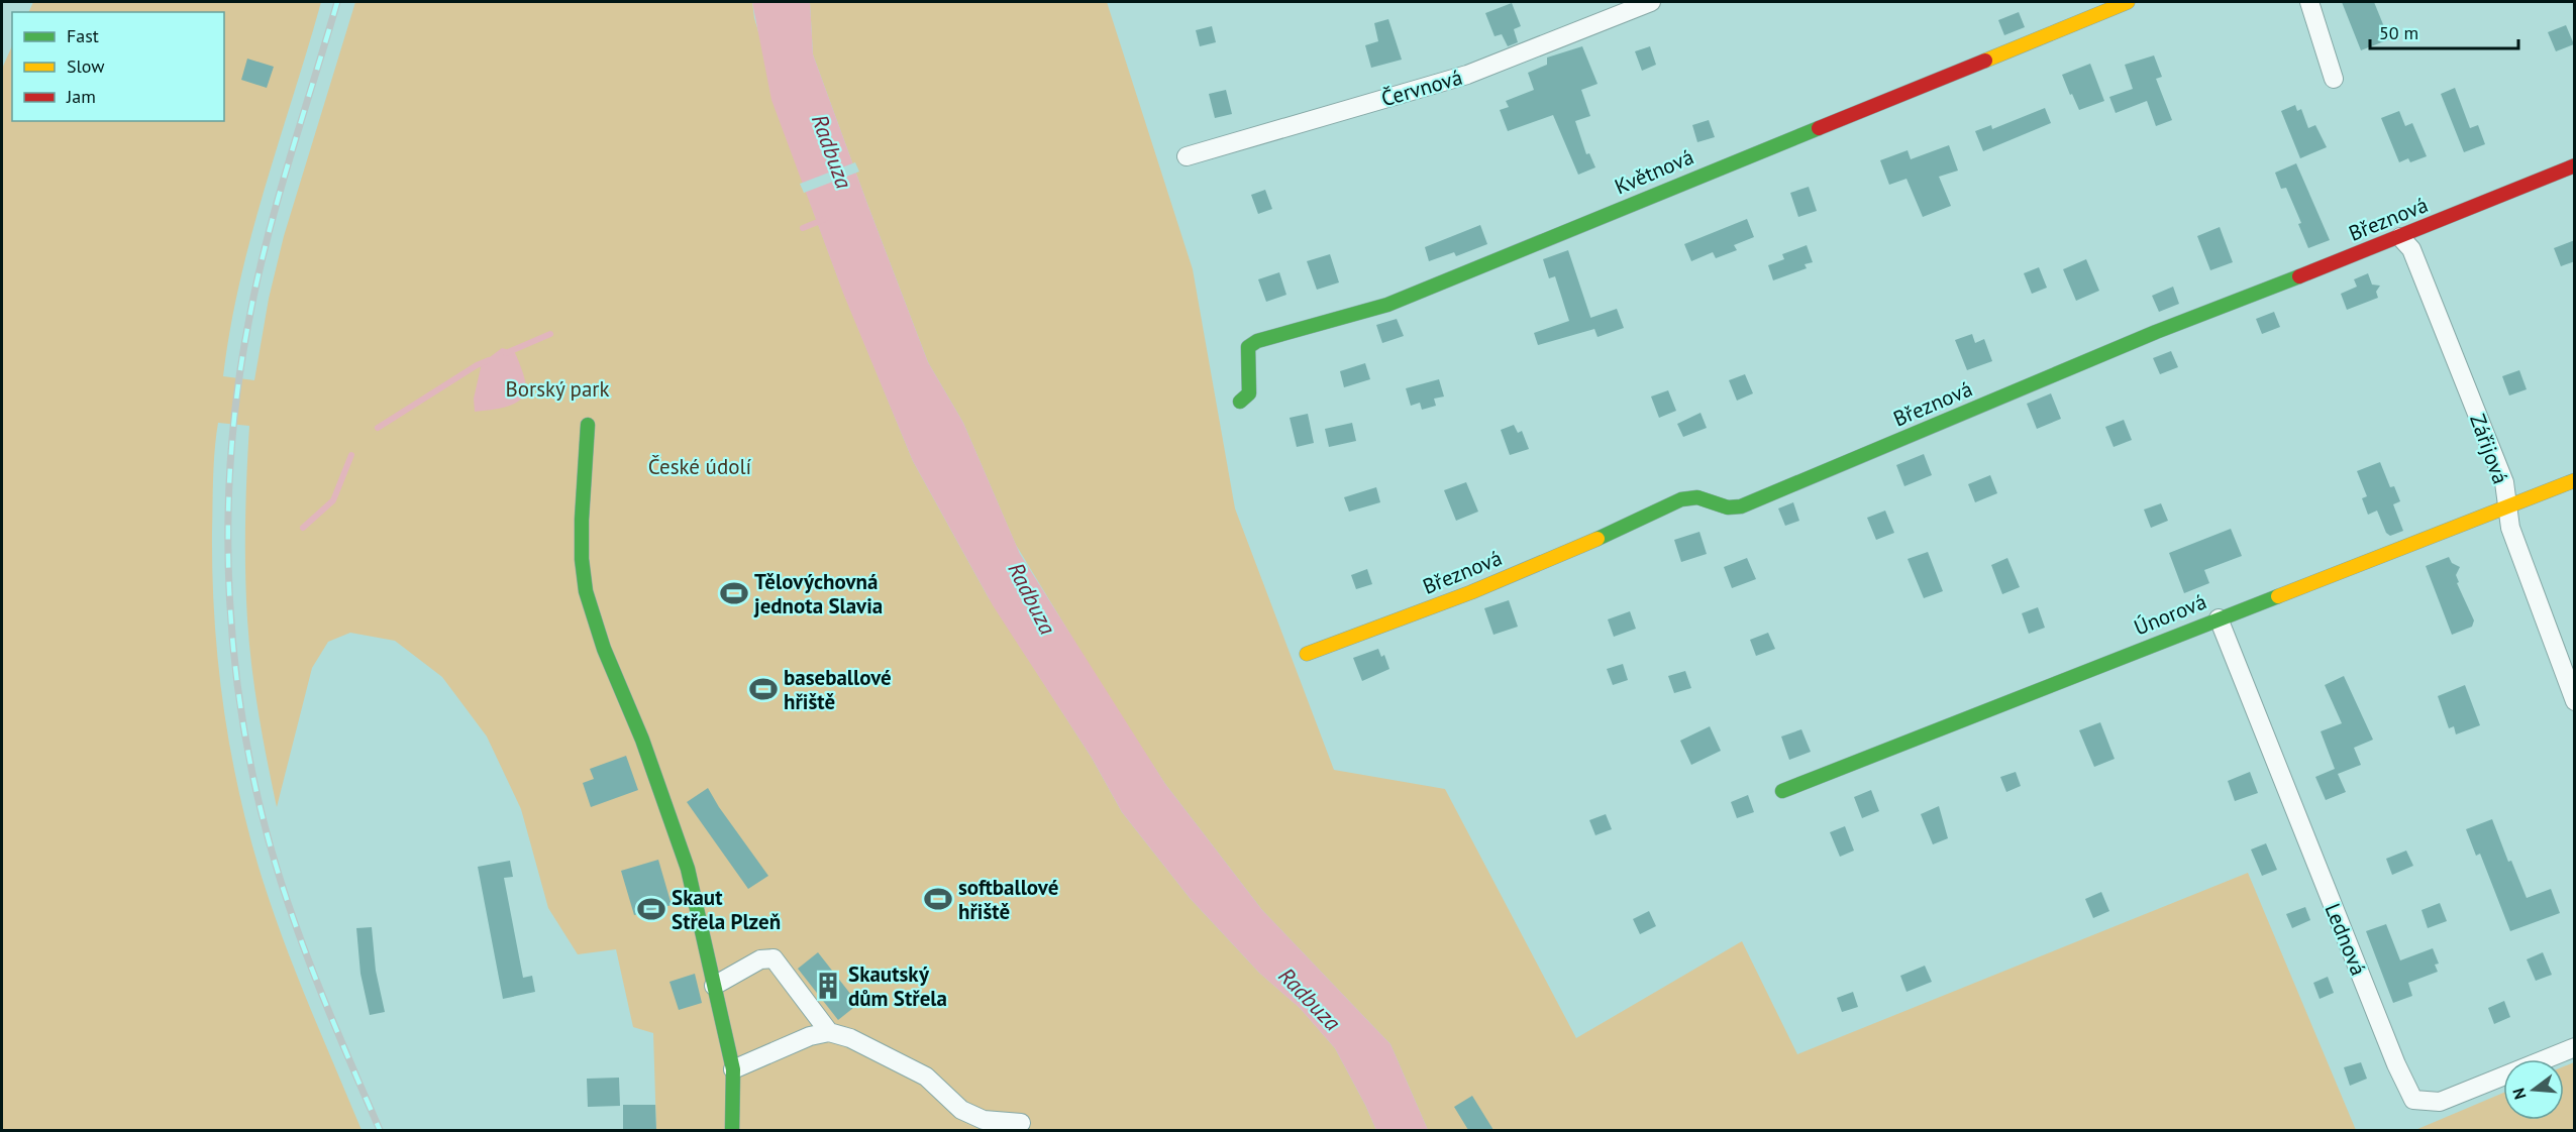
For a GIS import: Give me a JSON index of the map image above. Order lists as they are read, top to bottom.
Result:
{
  "streets": {
    "street": [
      "Červnová",
      "Květnová",
      "Březnová",
      "Zářijová",
      "Únorová",
      "Lednová"
    ]
  },
  "crossings": [
    ["Březnová", "Zářijová"],
    ["Zářijová", "Únorová"],
    ["Únorová", "Lednová"]
  ],
  "water": ["Radbuza"],
  "parks": ["Borský park", "České údolí"],
  "places": {
    "sports": [
      "Tělovýchovná jednota Slavia",
      "baseballové hřiště",
      "softballové hřiště",
      "Skaut Střela Plzeň"
    ],
    "building": ["Skautský dům Střela"]
  },
  "legend": ["Fast", "Slow", "Jam"],
  "scale_bar": "50 m",
  "north": "left"
}
